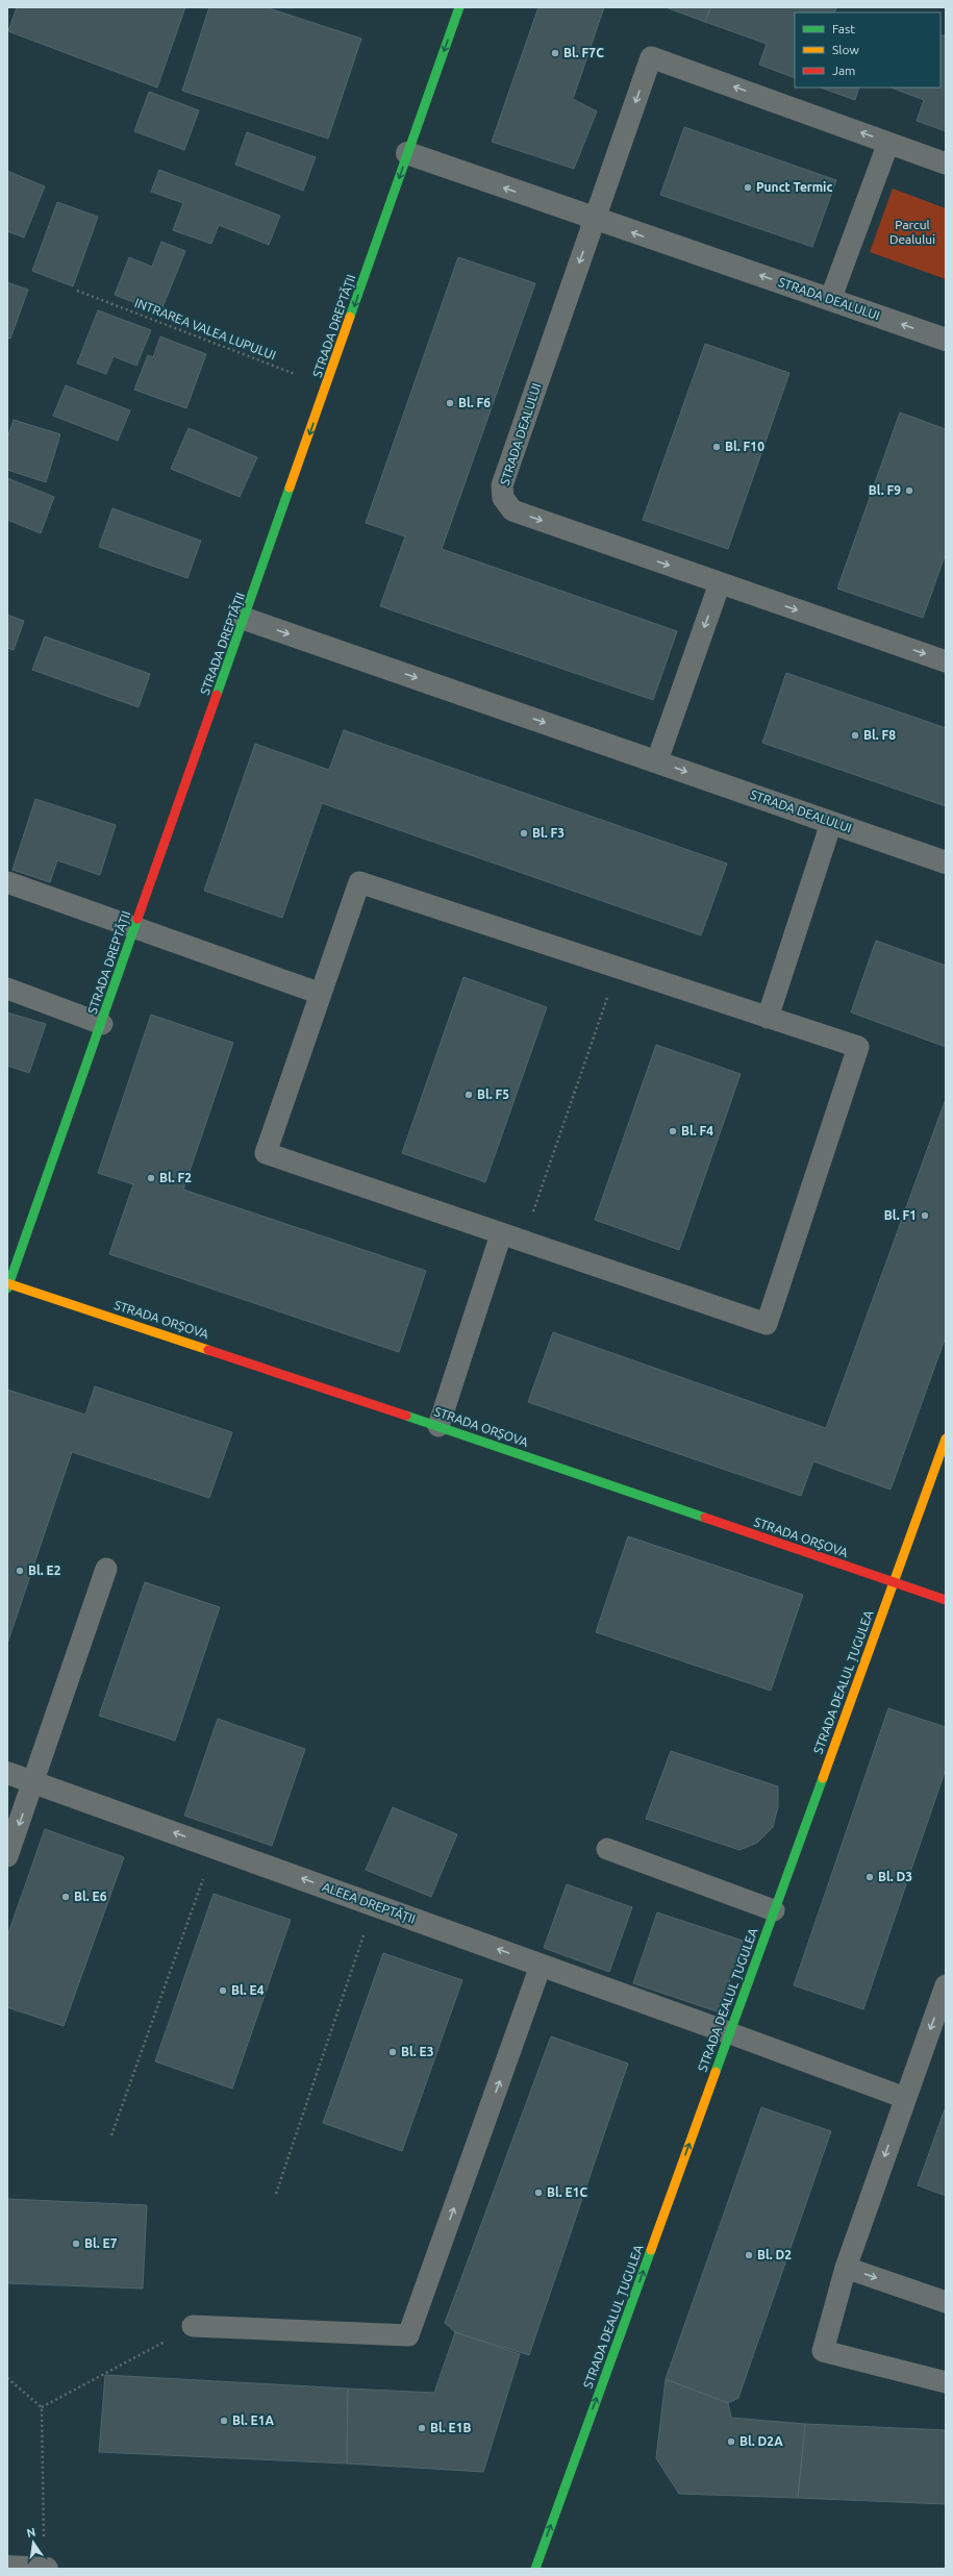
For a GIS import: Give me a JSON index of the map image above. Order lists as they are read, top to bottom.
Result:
{
  "streets": {
    "street": [
      "STRADA DEALULUI",
      "STRADA DREPTĂȚII",
      "STRADA ORȘOVA",
      "STRADA DEALUL ȚUGULEA",
      "ALEEA DREPTĂȚII"
    ],
    "path": ["INTRAREA VALEA LUPULUI"]
  },
  "crossings": [
    ["STRADA DEALULUI", "STRADA DREPTĂȚII"],
    ["STRADA DREPTĂȚII", "INTRAREA VALEA LUPULUI"],
    ["STRADA DREPTĂȚII", "STRADA ORȘOVA"],
    ["STRADA ORȘOVA", "STRADA DEALUL ȚUGULEA"],
    ["STRADA DEALUL ȚUGULEA", "ALEEA DREPTĂȚII"]
  ],
  "one_way": ["STRADA DREPTĂȚII", "STRADA DEALUL ȚUGULEA", "ALEEA DREPTĂȚII"],
  "parks": ["Parcul Dealului"],
  "places": [
    "Bl. F7C",
    "Punct Termic",
    "Bl. F6",
    "Bl. F10",
    "Bl. F9",
    "Bl. F8",
    "Bl. F3",
    "Bl. F5",
    "Bl. F4",
    "Bl. F2",
    "Bl. F1",
    "Bl. E2",
    "Bl. D3",
    "Bl. E6",
    "Bl. E4",
    "Bl. E3",
    "Bl. E1C",
    "Bl. E7",
    "Bl. D2",
    "Bl. E1A",
    "Bl. E1B",
    "Bl. D2A"
  ],
  "legend": ["Fast", "Slow", "Jam"],
  "north": "top"
}
